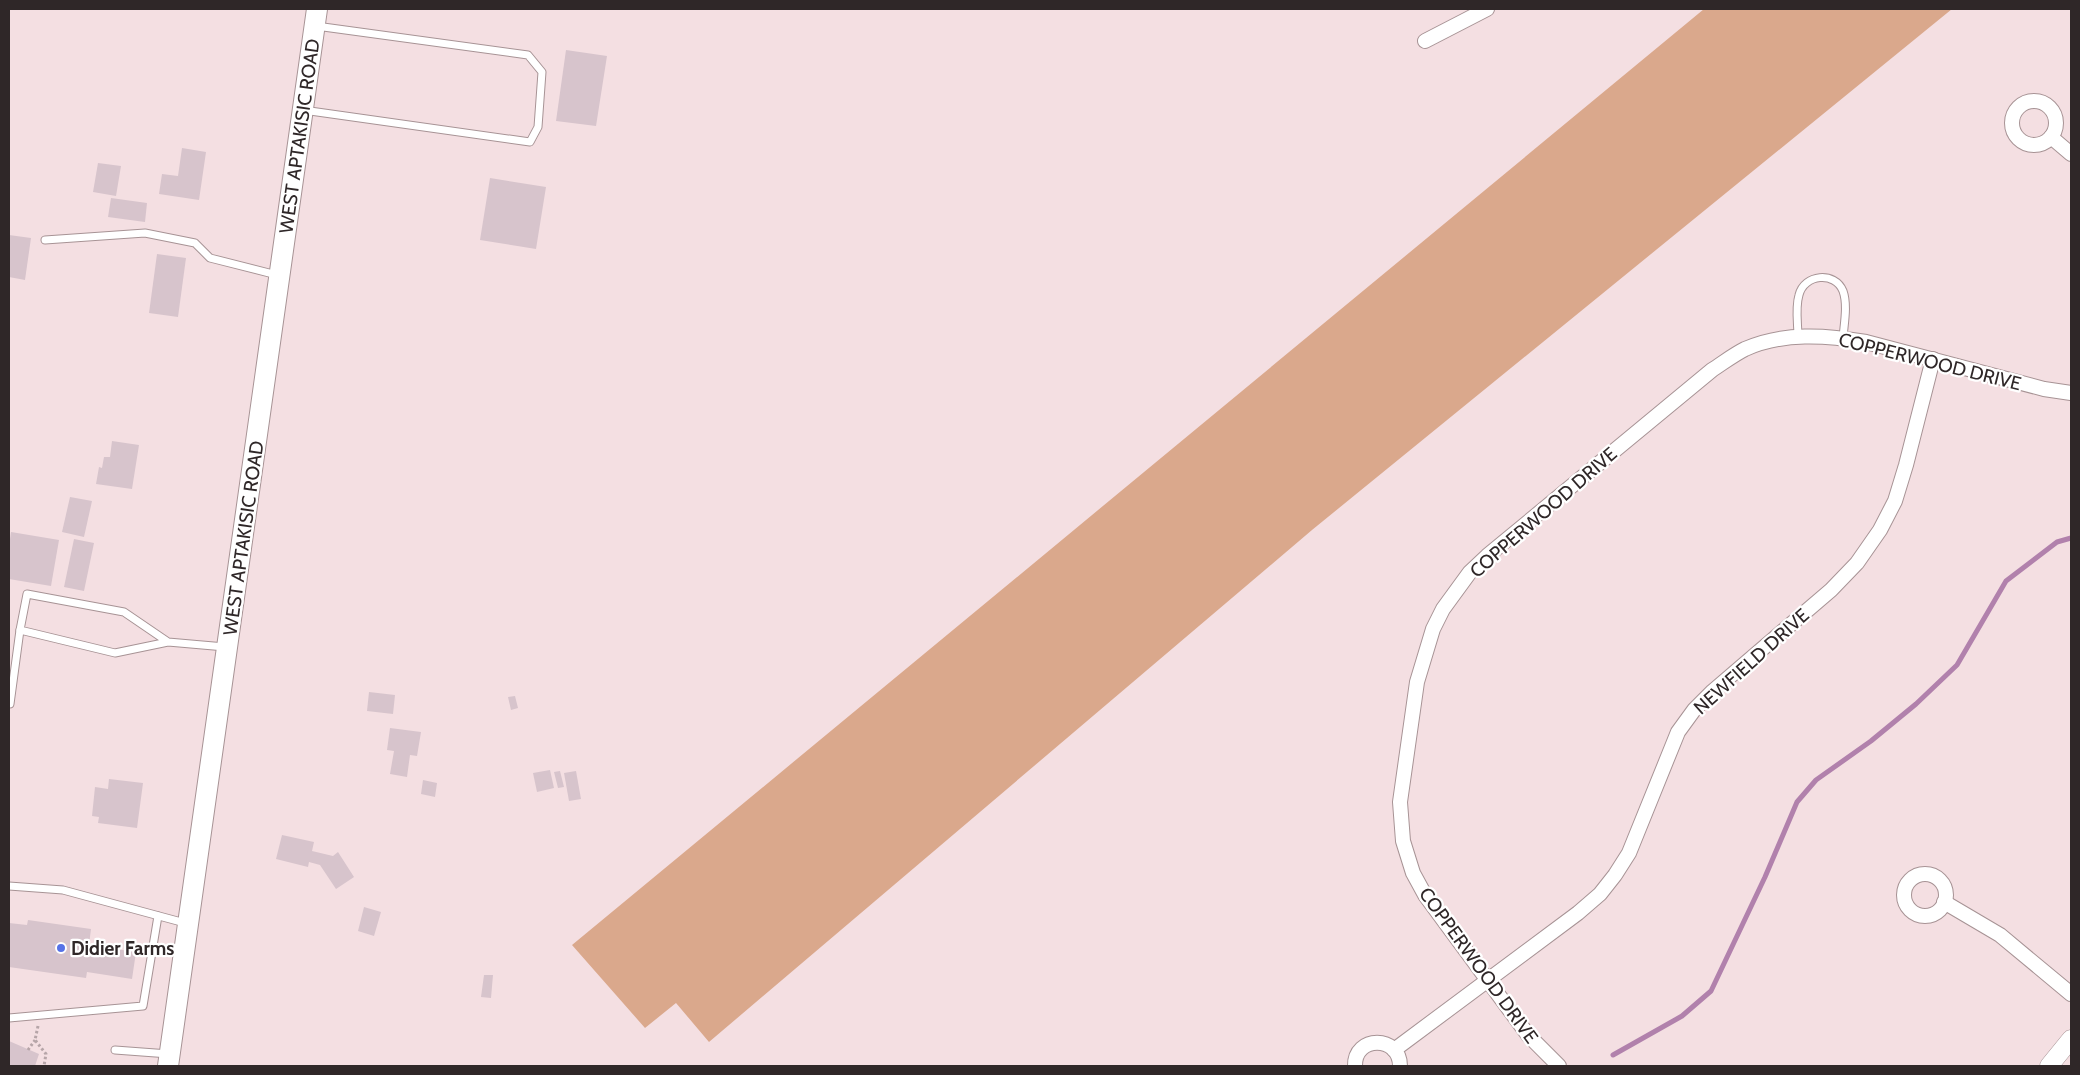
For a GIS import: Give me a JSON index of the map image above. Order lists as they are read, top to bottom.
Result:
{
  "streets": {
    "main road": ["WEST APTAKISIC ROAD"],
    "street": ["COPPERWOOD DRIVE", "NEWFIELD DRIVE"]
  },
  "crossings": [
    ["COPPERWOOD DRIVE", "NEWFIELD DRIVE"]
  ],
  "places": ["Didier Farms"]
}
